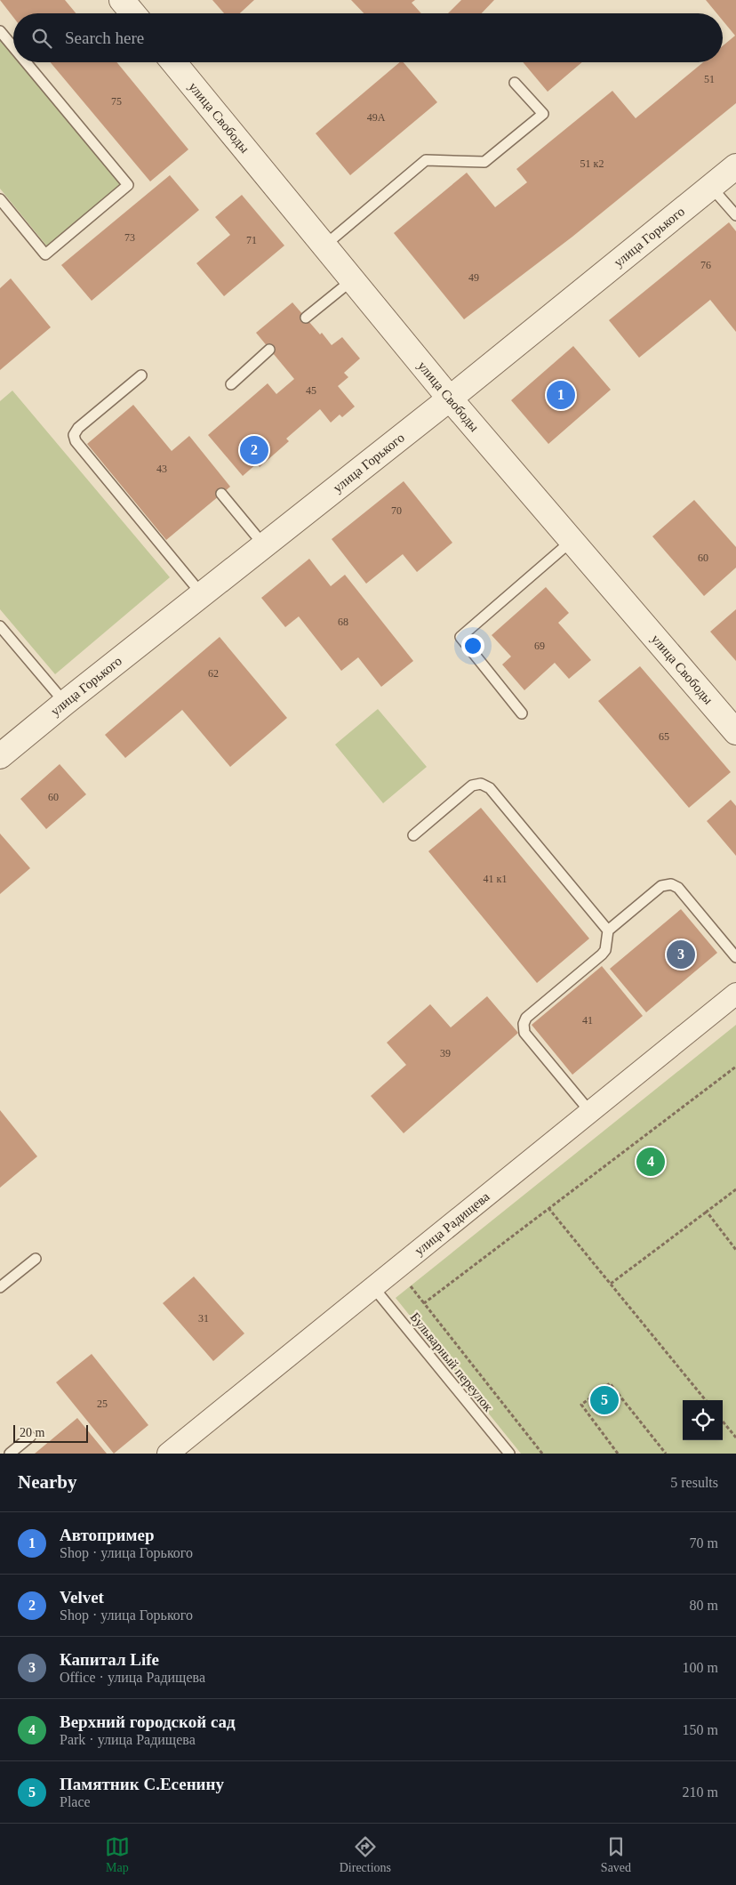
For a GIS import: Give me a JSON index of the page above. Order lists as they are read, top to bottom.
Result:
{
  "streets": {
    "street": ["улица Свободы", "улица Горького", "улица Радищева"],
    "lane": ["Бульварный переулок"]
  },
  "crossings": [
    ["улица Свободы", "улица Горького"],
    ["улица Радищева", "Бульварный переулок"]
  ],
  "house_numbers": [
    "51",
    "75",
    "49А",
    "51 к2",
    "73",
    "71",
    "76",
    "49",
    "45",
    "43",
    "70",
    "60",
    "68",
    "69",
    "62",
    "65",
    "60",
    "41 к1",
    "41",
    "39",
    "31",
    "25"
  ],
  "scale_bar": "20 m",
  "page": {
    "search": "Search here",
    "pins": [
      "1",
      "2",
      "3",
      "4",
      "5"
    ],
    "scale": "20 m",
    "heading": ["Nearby", "5 results"],
    "list": [
      {
        "mark": "1",
        "name": "Автопример",
        "note": "Shop · улица Горького",
        "value": "70 m"
      },
      {
        "mark": "2",
        "name": "Velvet",
        "note": "Shop · улица Горького",
        "value": "80 m"
      },
      {
        "mark": "3",
        "name": "Капитал Life",
        "note": "Office · улица Радищева",
        "value": "100 m"
      },
      {
        "mark": "4",
        "name": "Верхний городской сад",
        "note": "Park · улица Радищева",
        "value": "150 m"
      },
      {
        "mark": "5",
        "name": "Памятник С.Есенину",
        "note": "Place",
        "value": "210 m"
      }
    ],
    "nav": ["Map", "Directions", "Saved"]
  }
}
